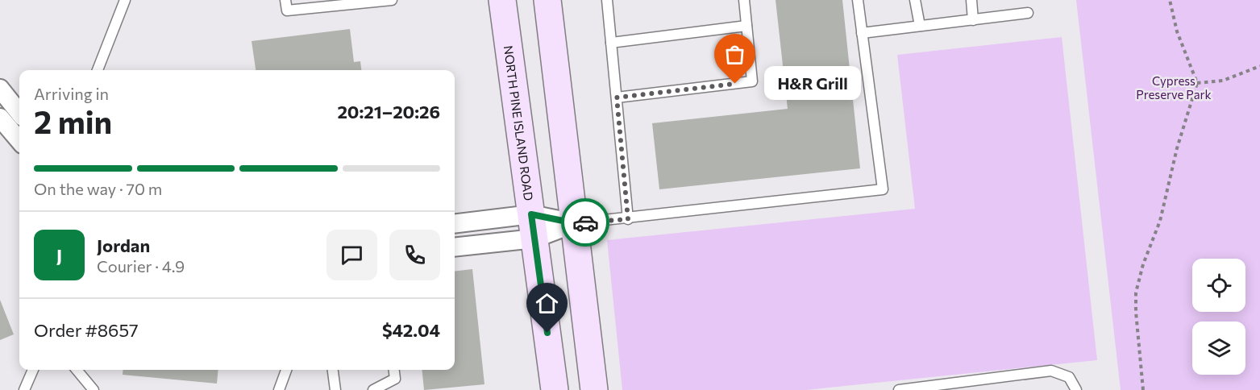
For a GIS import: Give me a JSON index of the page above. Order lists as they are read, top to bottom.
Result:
{
  "streets": {
    "main road": ["NORTH PINE ISLAND ROAD"]
  },
  "parks": ["Cypress Preserve Park"],
  "places": ["H&R Grill"],
  "page": {
    "bubble": "H&R Grill",
    "heading": ["2 min", "Arriving in", "20:21–20:26"],
    "panel": [
      "Jordan",
      "Courier · 4.9",
      "Order #8657",
      "$42.04"
    ],
    "bar": "On the way · 70 m",
    "round": "J"
  }
}
